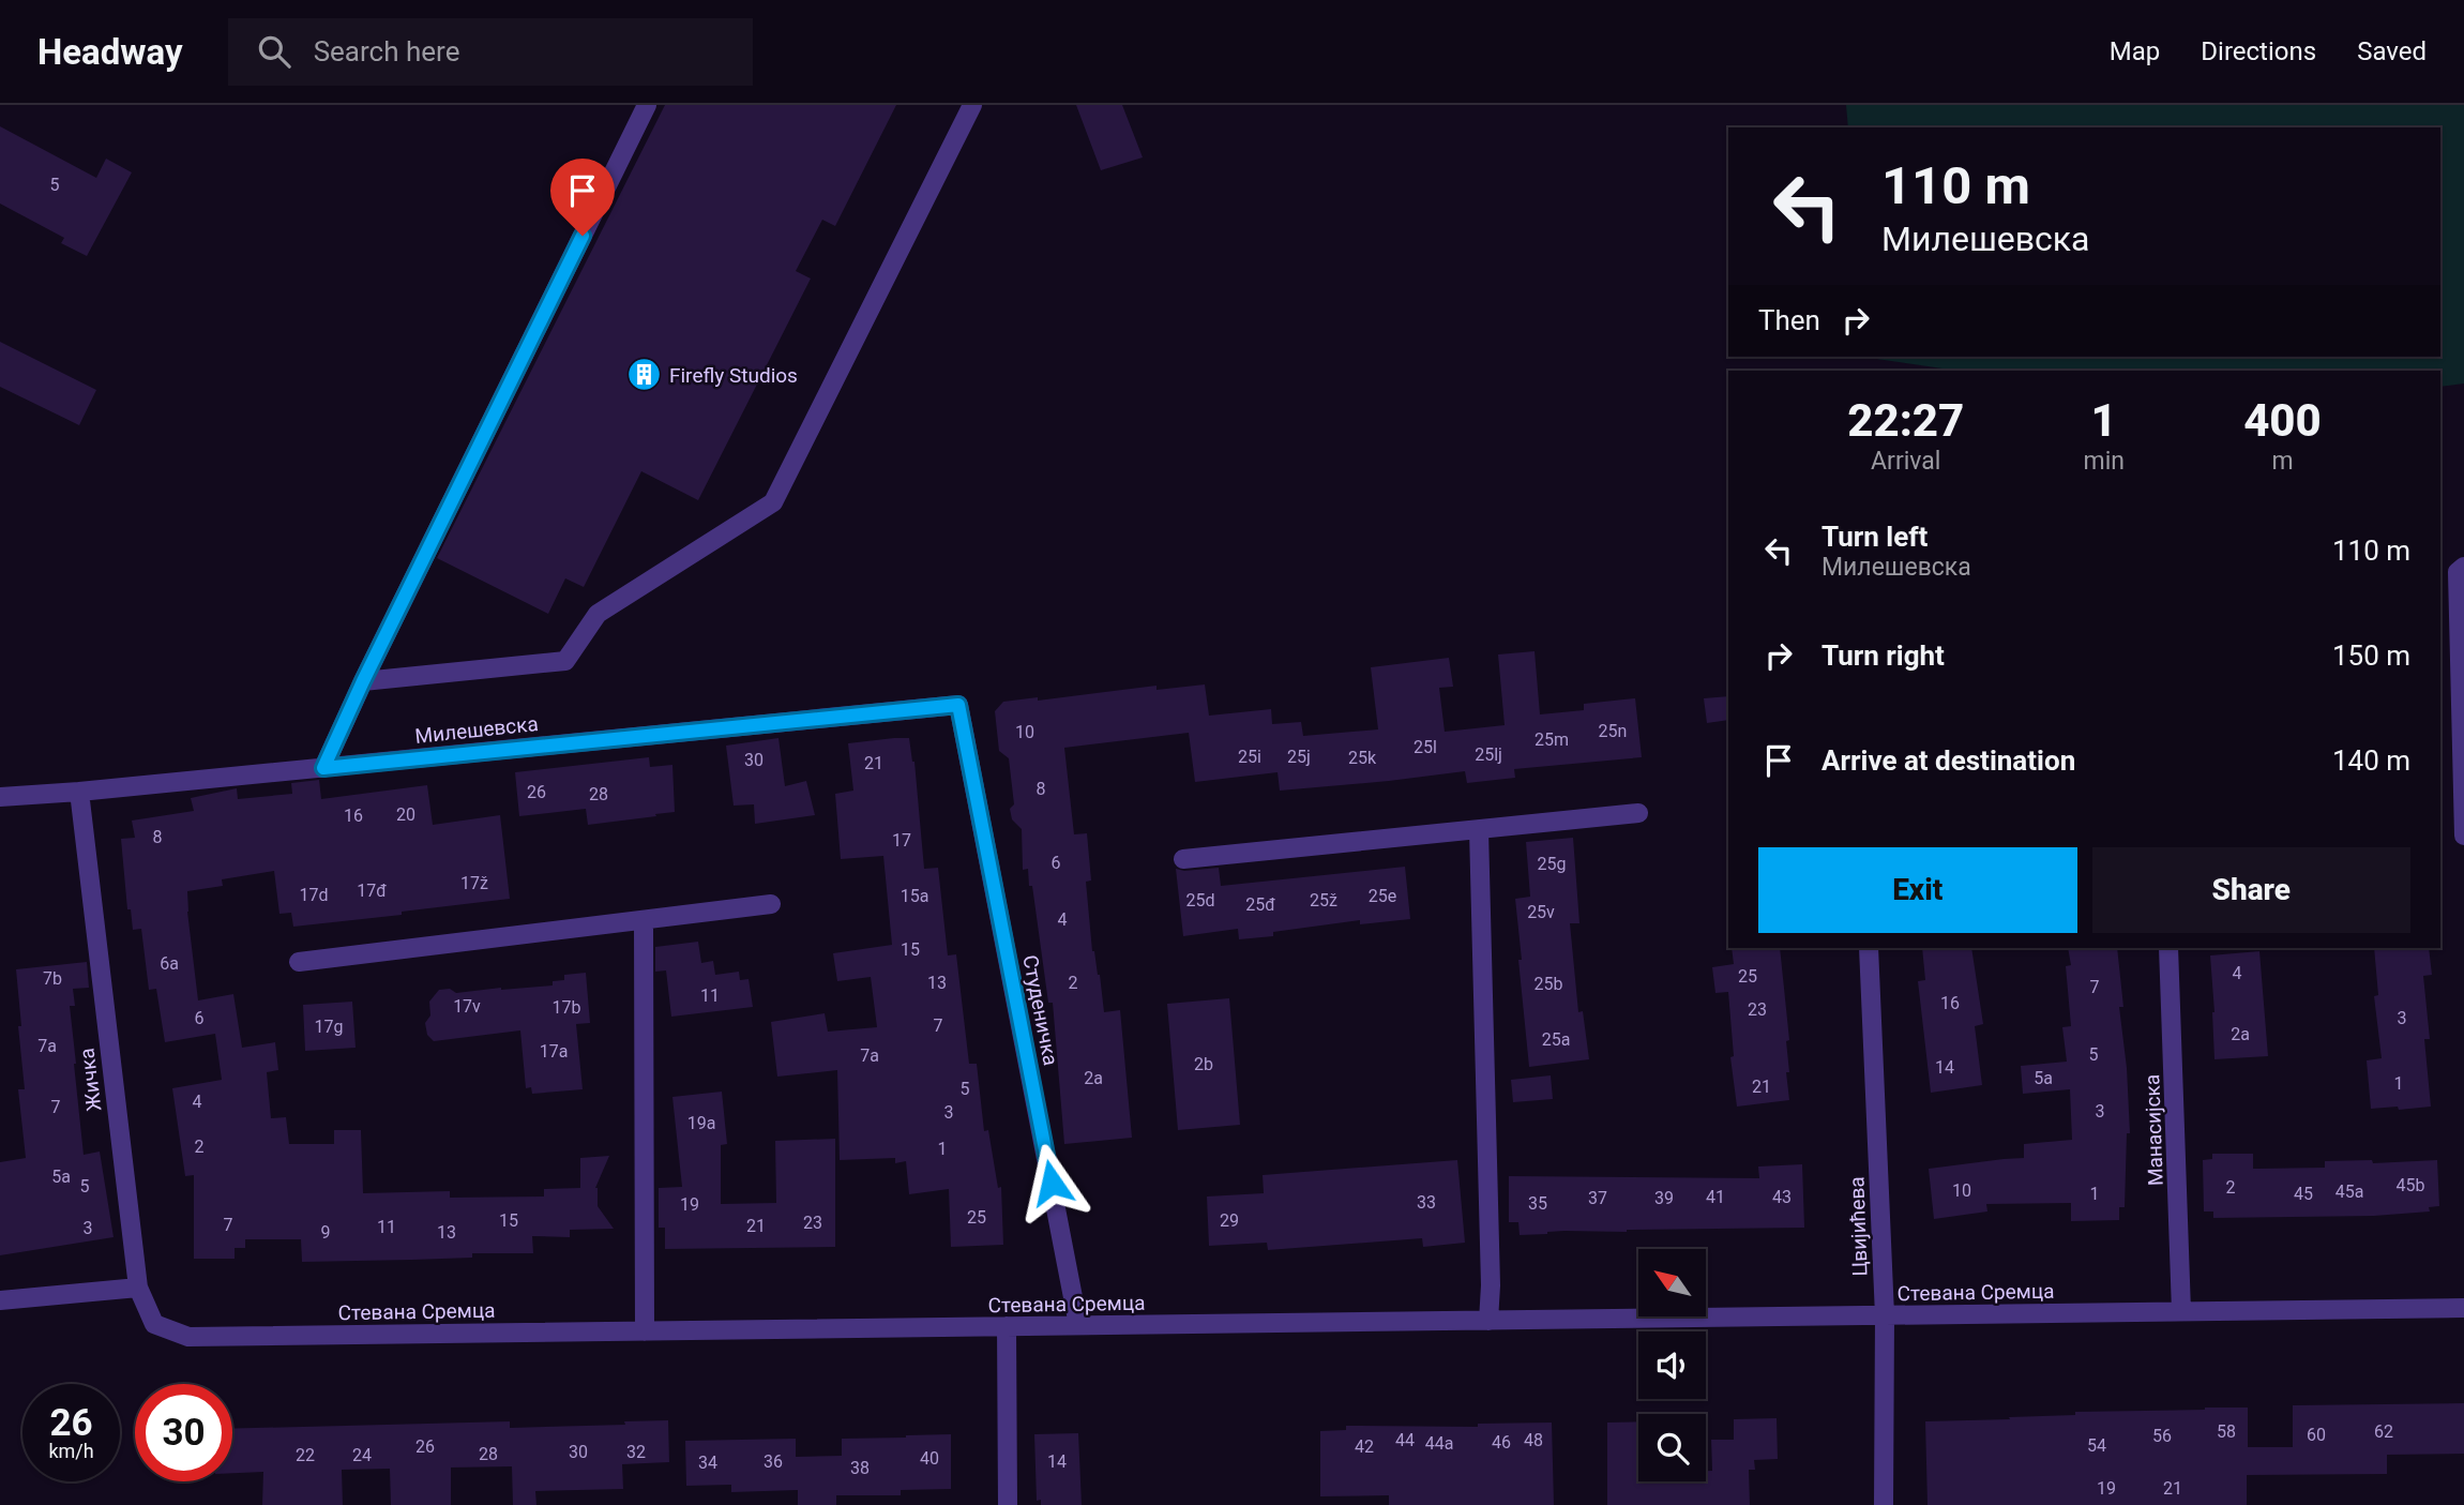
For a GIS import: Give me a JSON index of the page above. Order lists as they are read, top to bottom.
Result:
{
  "streets": {
    "street": [
      "Милешевска",
      "Студеничка",
      "Жичка",
      "Манасијска",
      "Цвијићева",
      "Стевана Сремца"
    ]
  },
  "crossings": [
    ["Милешевска", "Студеничка"],
    ["Милешевска", "Жичка"],
    ["Студеничка", "Стевана Сремца"],
    ["Жичка", "Стевана Сремца"],
    ["Манасијска", "Стевана Сремца"],
    ["Цвијићева", "Стевана Сремца"]
  ],
  "places": {
    "building": ["Firefly Studios"]
  },
  "house_numbers": [
    "5",
    "25n",
    "10",
    "25m",
    "25l",
    "25lj",
    "25i",
    "25j",
    "25k",
    "30",
    "21",
    "8",
    "26",
    "28",
    "20",
    "16",
    "8",
    "17",
    "6",
    "25g",
    "17ž",
    "17đ",
    "17d",
    "15a",
    "25e",
    "25d",
    "25ž",
    "25đ",
    "25v",
    "4",
    "15",
    "6a",
    "4",
    "25",
    "7b",
    "13",
    "2",
    "25b",
    "7",
    "11",
    "16",
    "17v",
    "17b",
    "23",
    "6",
    "3",
    "7",
    "17g",
    "2a",
    "25a",
    "7a",
    "17a",
    "5",
    "7a",
    "2b",
    "14",
    "2a",
    "5a",
    "1",
    "21",
    "5",
    "4",
    "7",
    "3",
    "3",
    "19a",
    "2",
    "1",
    "5a",
    "45b",
    "5",
    "2",
    "10",
    "45a",
    "1",
    "45",
    "41",
    "43",
    "37",
    "39",
    "33",
    "35",
    "19",
    "25",
    "15",
    "29",
    "23",
    "7",
    "21",
    "11",
    "3",
    "9",
    "13",
    "58",
    "62",
    "60",
    "56",
    "44",
    "48",
    "46",
    "44a",
    "54",
    "26",
    "42",
    "30",
    "32",
    "28",
    "22",
    "24",
    "40",
    "36",
    "14",
    "34",
    "38",
    "19",
    "21"
  ],
  "north": "top left",
  "page": {
    "header": "Headway",
    "search": "Search here",
    "nav": ["Map", "Directions", "Saved"],
    "turn": ["110 m", "Милешевска"],
    "then": "Then",
    "eta": [
      "22:27",
      "Arrival",
      "1",
      "min",
      "400",
      "m"
    ],
    "list": [
      {
        "name": "Turn left",
        "note": "Милешевска",
        "value": "110 m"
      },
      {
        "name": "Turn right",
        "value": "150 m"
      },
      {
        "name": "Arrive at destination",
        "value": "140 m"
      }
    ],
    "buttons": ["Exit", "Share"],
    "speed": "26 km/h",
    "limit": "30"
  }
}
